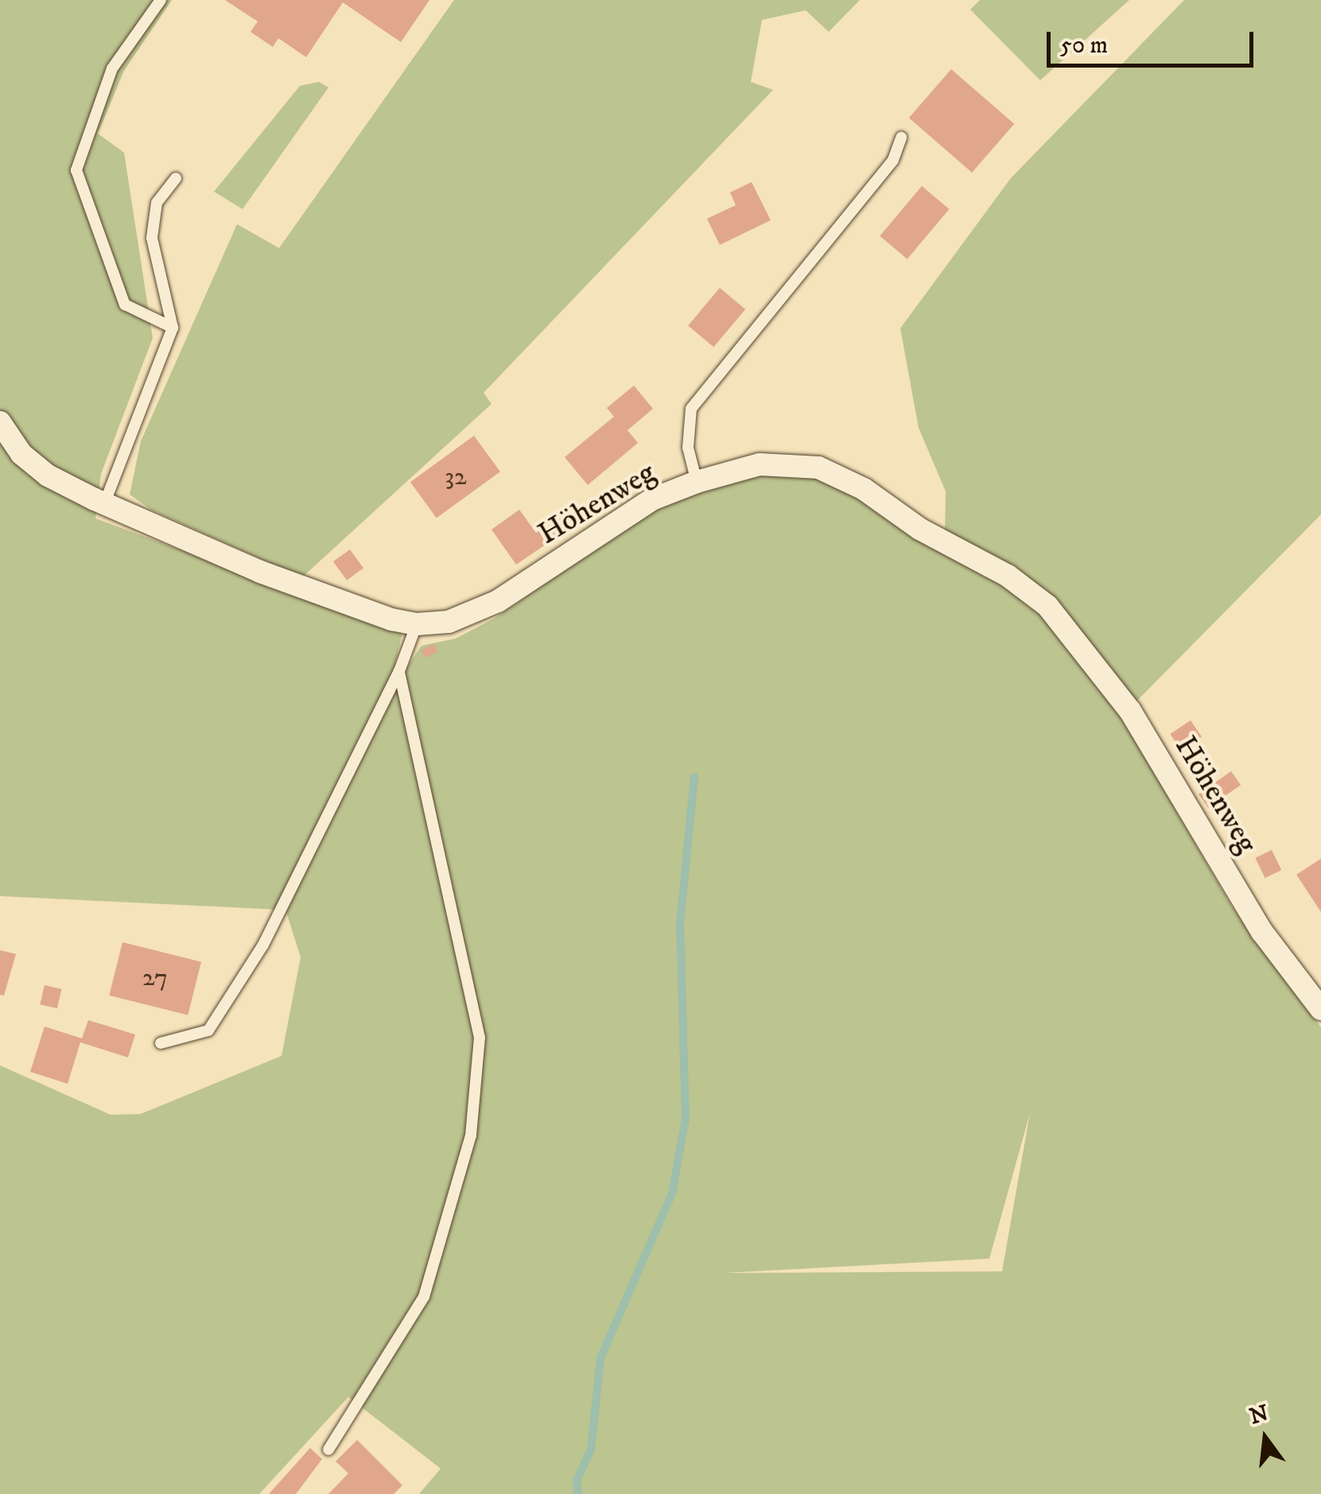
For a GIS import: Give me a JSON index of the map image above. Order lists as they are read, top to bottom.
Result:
{
  "streets": {
    "street": ["Höhenweg"]
  },
  "house_numbers": ["32", "27"],
  "scale_bar": "50 m",
  "north": "top"
}
